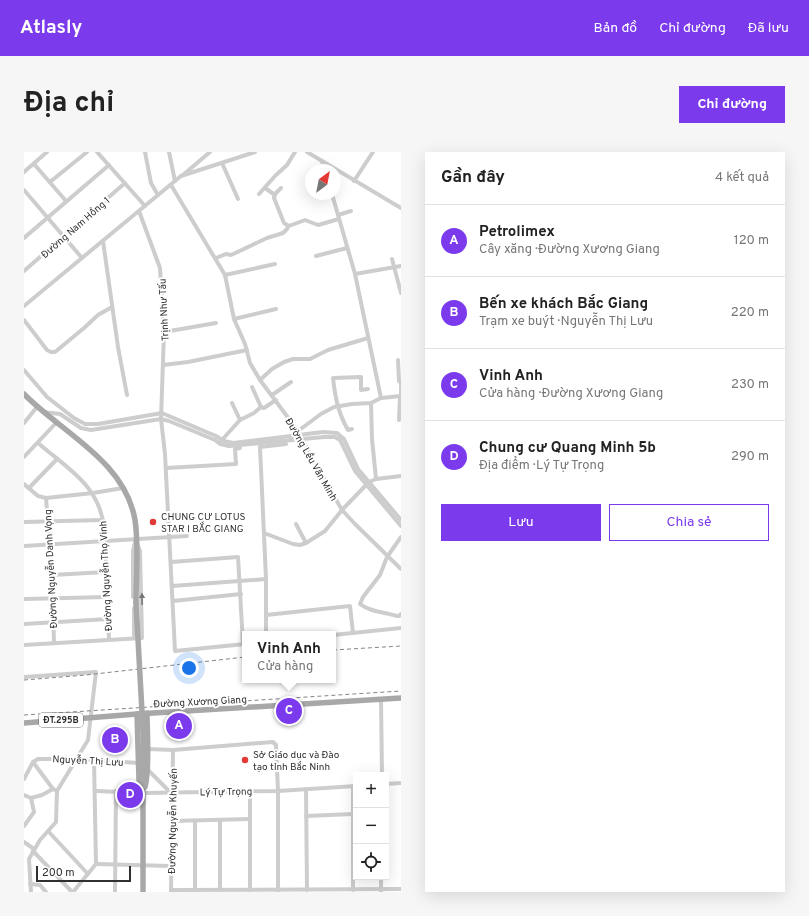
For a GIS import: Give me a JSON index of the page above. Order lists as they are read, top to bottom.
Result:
{
  "streets": {
    "main road": ["Đường Xương Giang", "ĐT.295B"],
    "street": [
      "Đường Nam Hồng 1",
      "Trịnh Như Tấu",
      "Đường Lều Văn Minh",
      "Đường Nguyễn Danh Vọng",
      "Đường Nguyễn Thọ Vinh",
      "Nguyễn Thị Lưu",
      "Lý Tự Trọng",
      "Đường Nguyễn Khuyến"
    ]
  },
  "crossings": [
    ["Lý Tự Trọng", "Đường Nguyễn Khuyến"]
  ],
  "places": ["CHUNG CƯ LOTUS STAR I BẮC GIANG", "Sở Giáo dục và Đào tạo tỉnh Bắc Ninh"],
  "scale_bar": "200 m",
  "north": "top right",
  "page": {
    "header": "Atlasly",
    "nav": ["Bản đồ", "Chỉ đường", "Đã lưu"],
    "title": "Địa chỉ",
    "buttons": [
      "Chỉ đường",
      ["Lưu", "Chia sẻ"]
    ],
    "heading": ["Gần đây", "4 kết quả"],
    "list": [
      {
        "mark": "A",
        "name": "Petrolimex",
        "note": "Cây xăng · Đường Xương Giang",
        "value": "120 m"
      },
      {
        "mark": "B",
        "name": "Bến xe khách Bắc Giang",
        "note": "Trạm xe buýt · Nguyễn Thị Lưu",
        "value": "220 m"
      },
      {
        "mark": "C",
        "name": "Vinh Anh",
        "note": "Cửa hàng · Đường Xương Giang",
        "value": "230 m"
      },
      {
        "mark": "D",
        "name": "Chung cư Quang Minh 5b",
        "note": "Địa điểm · Lý Tự Trọng",
        "value": "290 m"
      }
    ],
    "popup": ["Vinh Anh", "Cửa hàng"],
    "pins": [
      "C",
      "A",
      "B",
      "D"
    ],
    "map_buttons": ["+", "−"],
    "scale": "200 m"
  }
}
